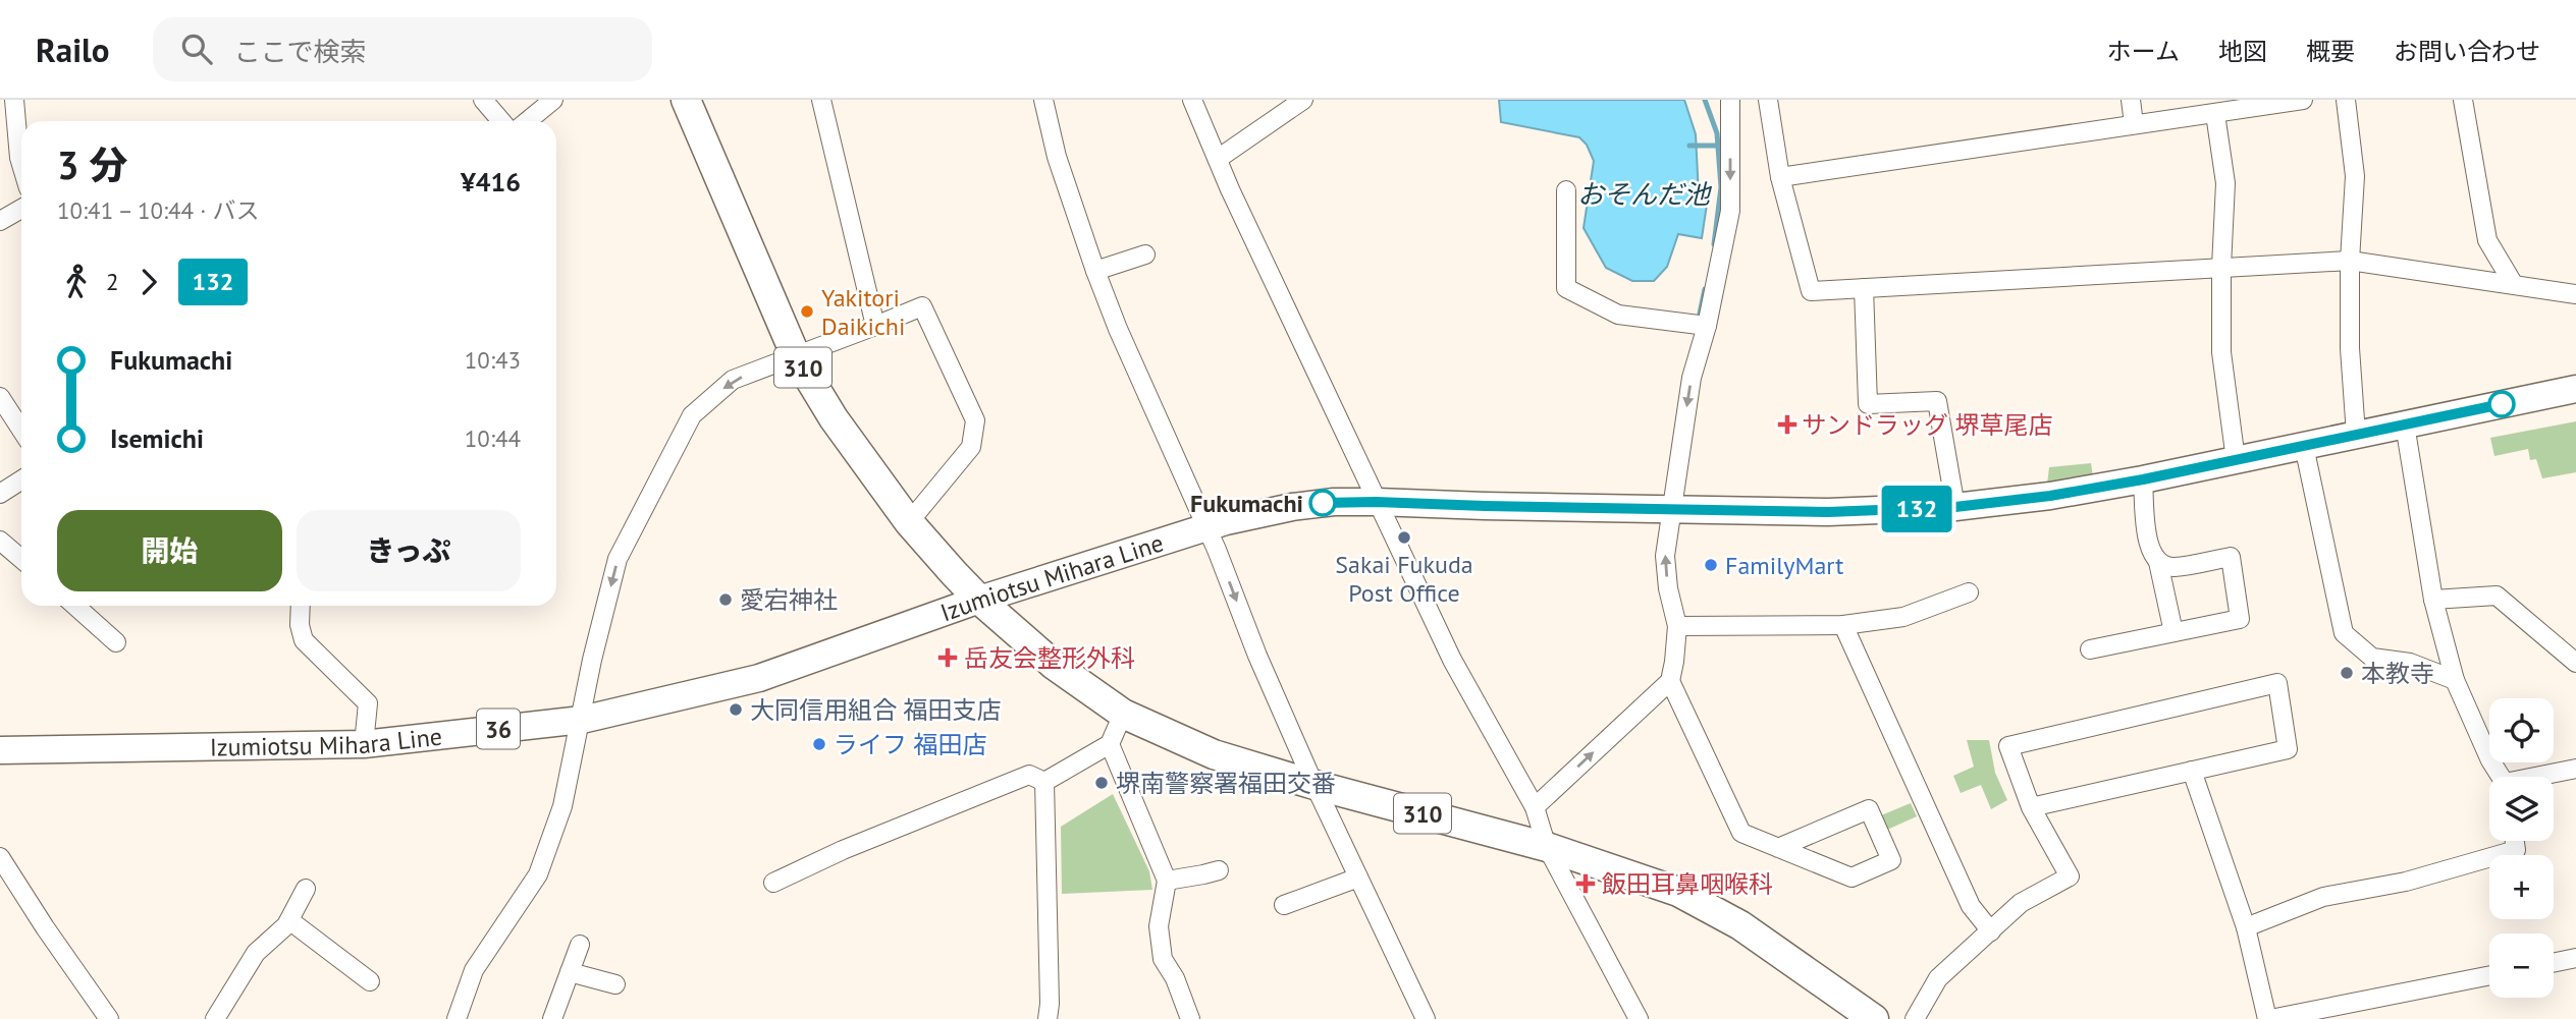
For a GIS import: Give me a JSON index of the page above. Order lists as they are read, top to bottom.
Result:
{
  "streets": {
    "highway": ["310"],
    "main road": ["Izumiotsu Mihara Line", "36"]
  },
  "crossings": [
    ["310", "Izumiotsu Mihara Line"]
  ],
  "water": ["おそんだ池"],
  "places": {
    "other": [
      "Yakitori Daikichi",
      "Fukumachi",
      "Sakai Fukuda Post Office",
      "FamilyMart",
      "愛宕神社",
      "本教寺",
      "大同信用組合 福田支店",
      "ライフ 福田店",
      "堺南警察署福田交番"
    ],
    "health": ["サンドラッグ 堺草尾店", "岳友会整形外科", "飯田耳鼻咽喉科"]
  },
  "lines": ["bus line 132"],
  "page": {
    "header": "Railo",
    "search": "ここで検索",
    "nav": [
      "ホーム",
      "地図",
      "概要",
      "お問い合わせ"
    ],
    "on_map": "132",
    "heading": ["3 分", "10:41 – 10:44 · バス", "¥416"],
    "legs": ["2", "132"],
    "list": [
      {
        "name": "Fukumachi",
        "value": "10:43"
      },
      {
        "name": "Isemichi",
        "value": "10:44"
      }
    ],
    "buttons": ["開始", "きっぷ"],
    "map_buttons": ["+", "−"]
  }
}
